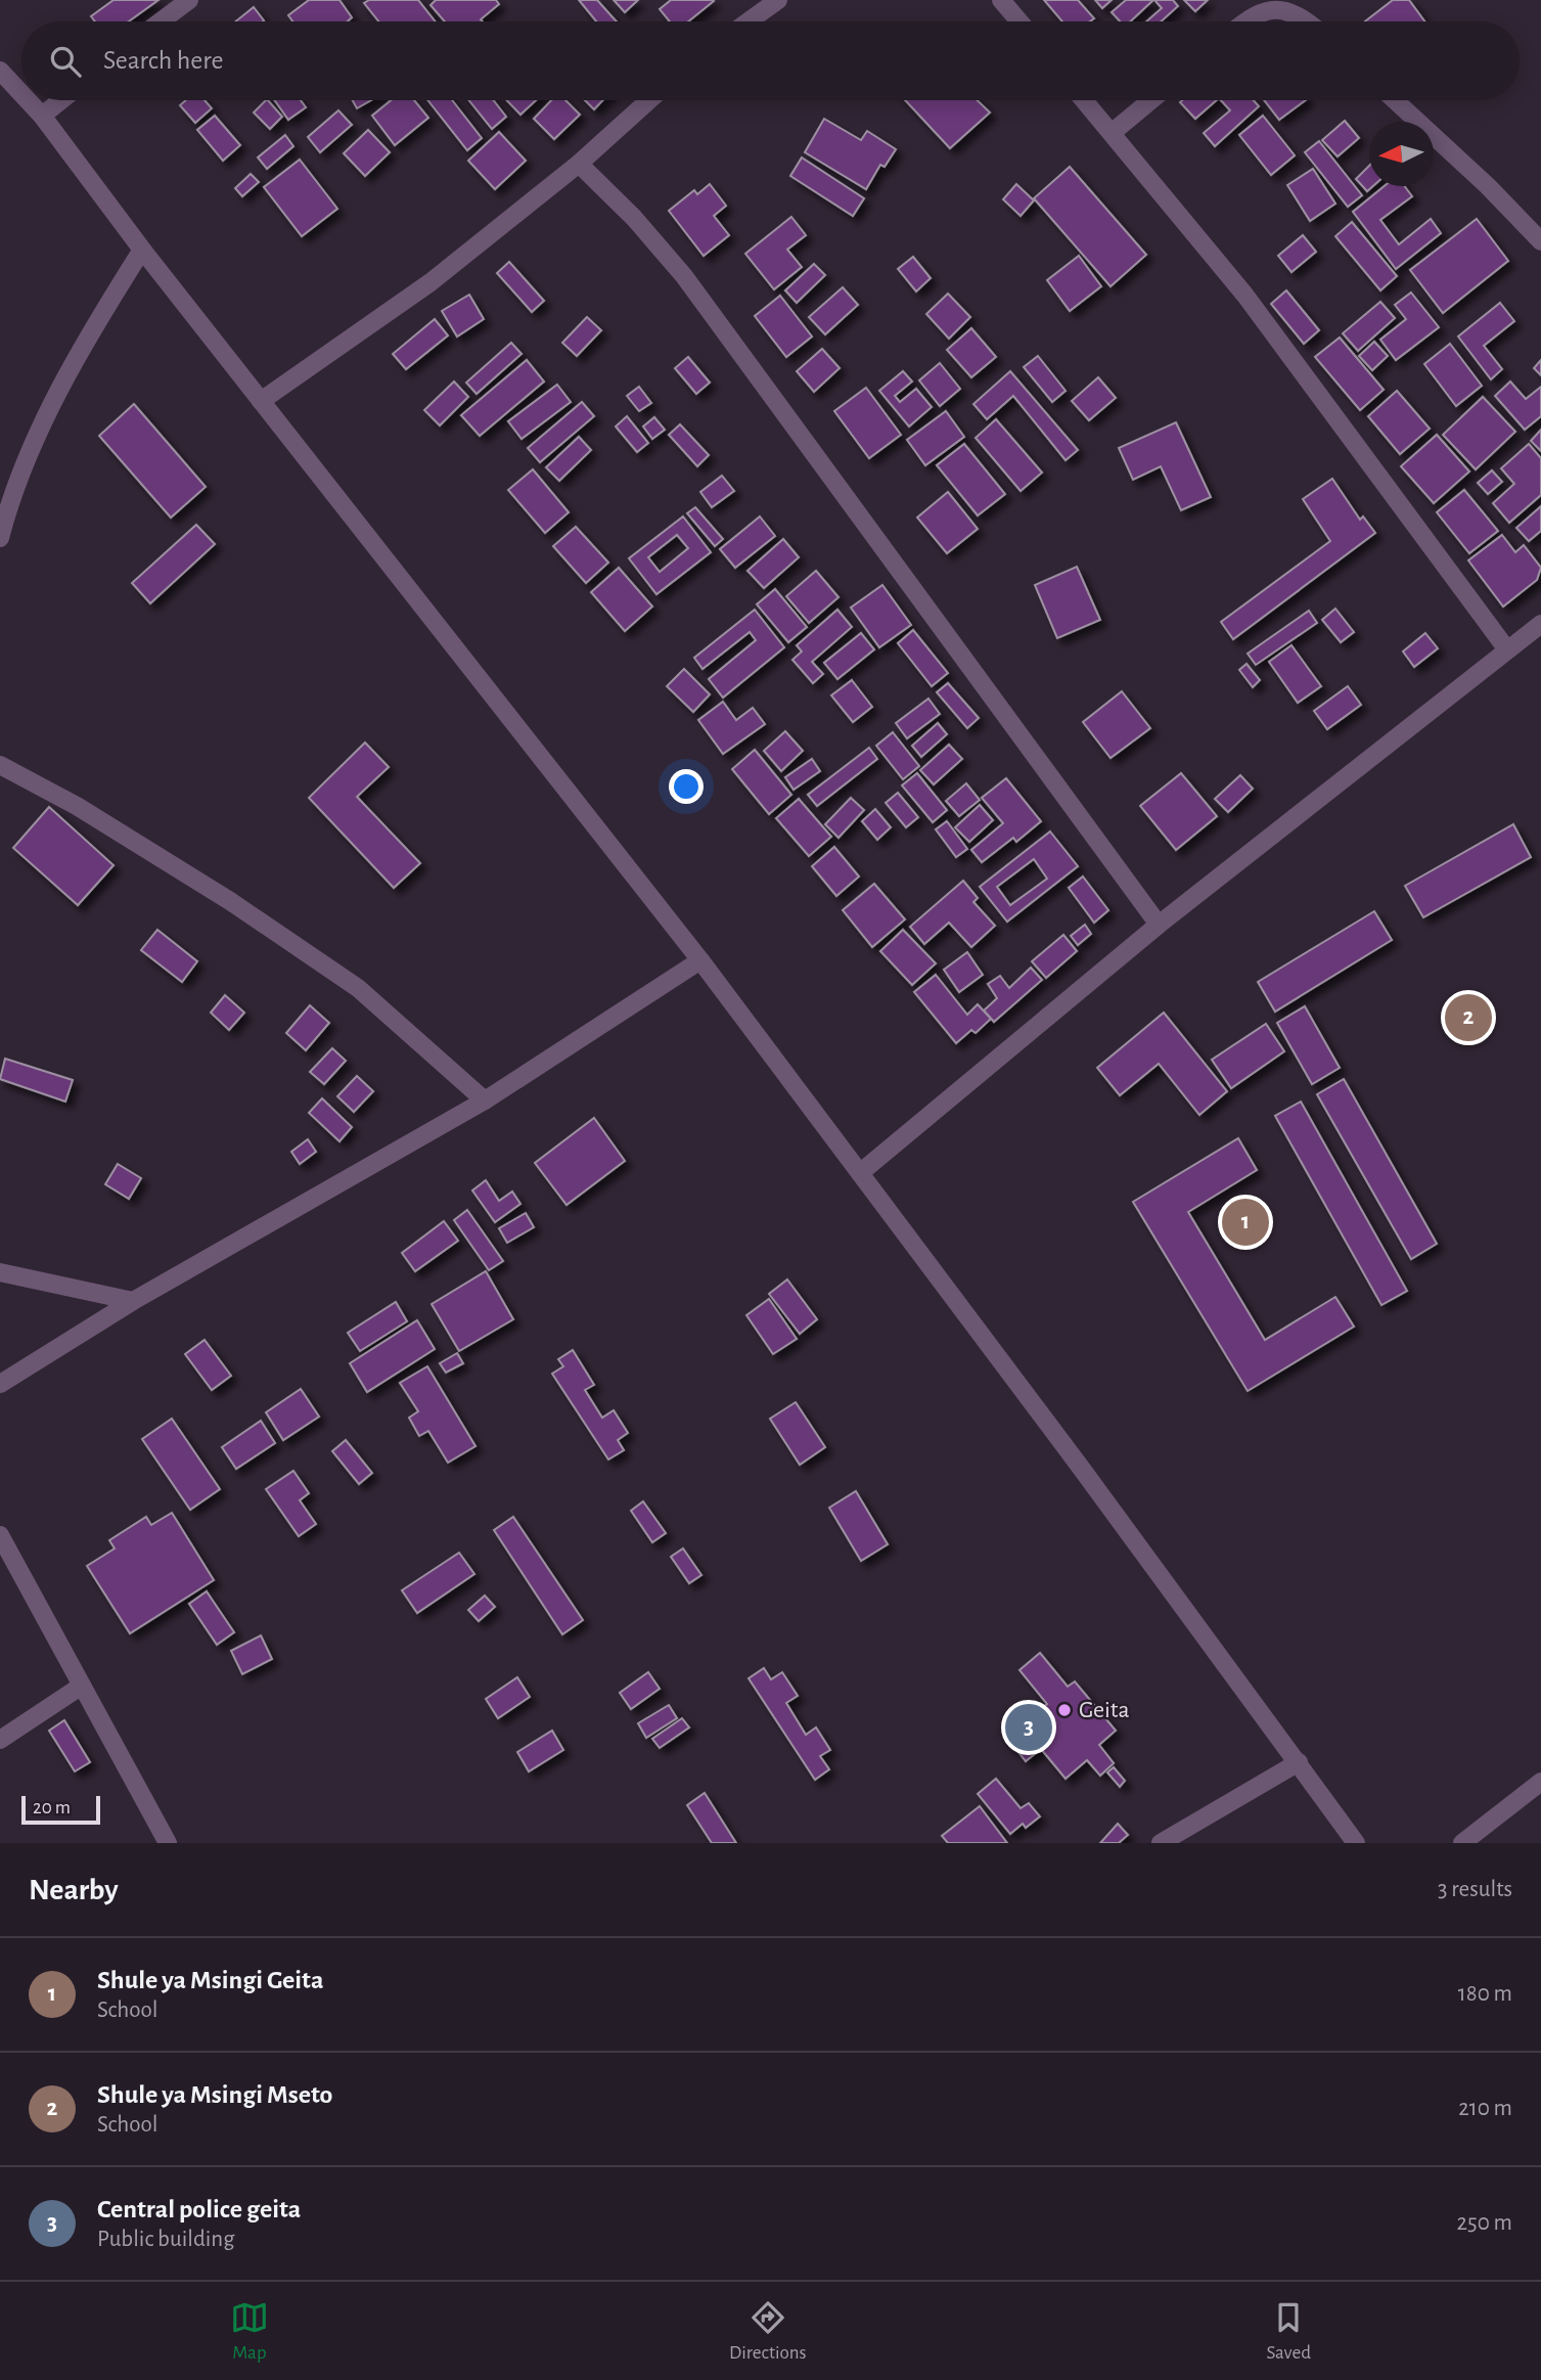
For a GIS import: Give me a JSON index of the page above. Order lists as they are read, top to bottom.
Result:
{
  "places": ["Geita"],
  "scale_bar": "20 m",
  "north": "left",
  "page": {
    "search": "Search here",
    "pins": ["2", "1", "3"],
    "scale": "20 m",
    "heading": ["Nearby", "3 results"],
    "list": [
      {
        "mark": "1",
        "name": "Shule ya Msingi Geita",
        "note": "School",
        "value": "180 m"
      },
      {
        "mark": "2",
        "name": "Shule ya Msingi Mseto",
        "note": "School",
        "value": "210 m"
      },
      {
        "mark": "3",
        "name": "Central police geita",
        "note": "Public building",
        "value": "250 m"
      }
    ],
    "nav": ["Map", "Directions", "Saved"]
  }
}
